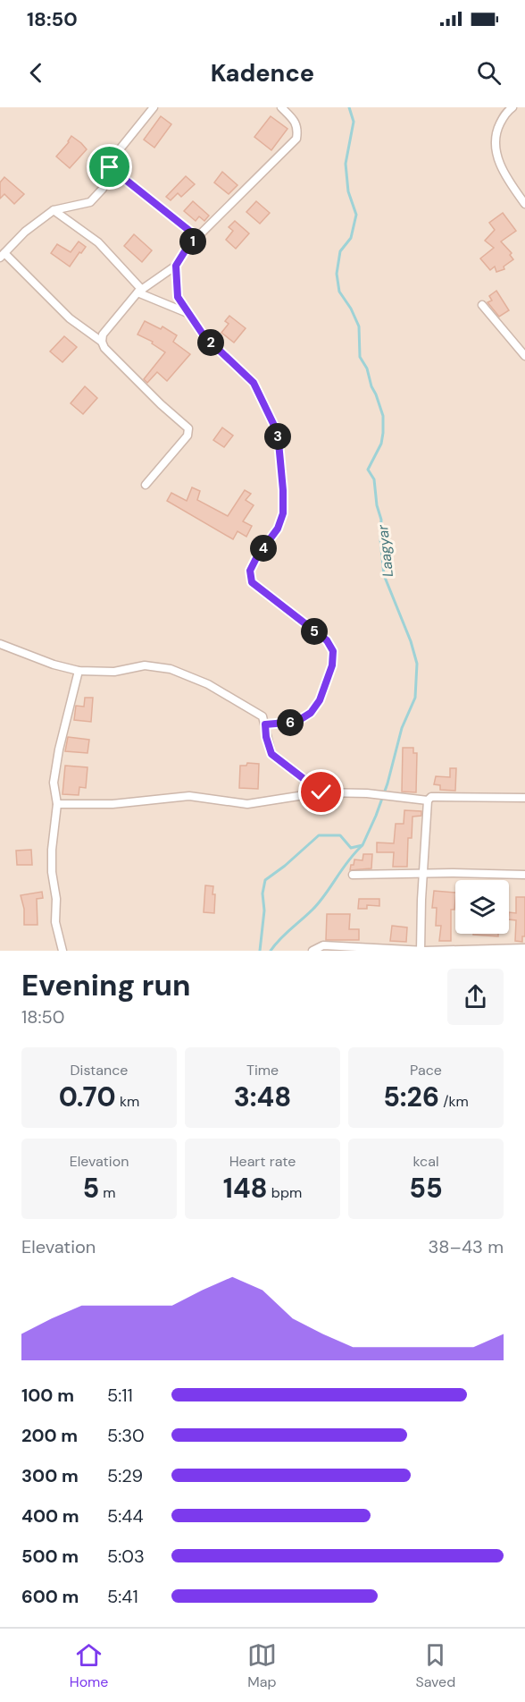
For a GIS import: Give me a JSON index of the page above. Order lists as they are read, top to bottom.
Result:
{
  "water": ["Laagyar"],
  "page": {
    "status": "18:50",
    "header": "Kadence",
    "pins": [
      "1",
      "2",
      "3",
      "4",
      "5",
      "6"
    ],
    "heading": ["Evening run", "18:50"],
    "stats": [
      ["Distance", "0.70 km"],
      ["Time", "3:48"],
      ["Pace", "5:26 /km"],
      ["Elevation", "5 m"],
      ["Heart rate", "148 bpm"],
      ["kcal", "55"]
    ],
    "chart": ["Elevation", "38–43 m"],
    "list": [
      {
        "name": "100 m",
        "note": "5:11"
      },
      {
        "name": "200 m",
        "note": "5:30"
      },
      {
        "name": "300 m",
        "note": "5:29"
      },
      {
        "name": "400 m",
        "note": "5:44"
      },
      {
        "name": "500 m",
        "note": "5:03"
      },
      {
        "name": "600 m",
        "note": "5:41"
      }
    ],
    "tabs": ["Home", "Map", "Saved"]
  }
}
